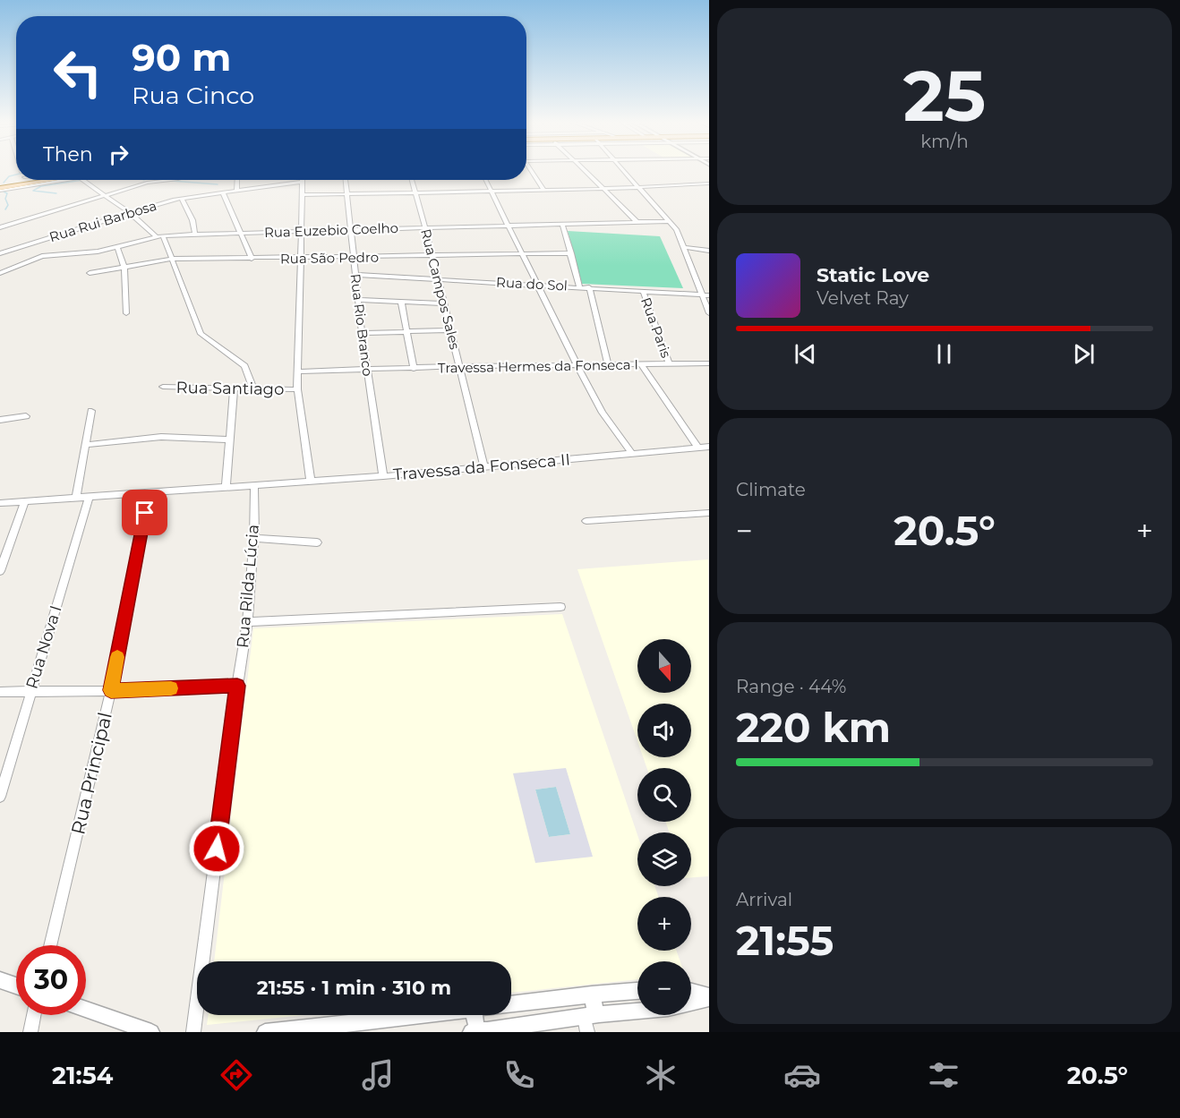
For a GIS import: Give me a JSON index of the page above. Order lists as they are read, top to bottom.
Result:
{
  "streets": {
    "street": [
      "Rua Rui Barbosa",
      "Rua Euzebio Coelho",
      "Rua São Pedro",
      "Rua do Sol",
      "Rua Campos Sales",
      "Rua Rio Branco",
      "Rua Paris",
      "Travessa Hermes da Fonseca I",
      "Rua Santiago",
      "Travessa da Fonseca II",
      "Rua Rilda Lúcia",
      "Rua Nova I",
      "Rua Principal"
    ]
  },
  "crossings": [
    ["Rua Euzebio Coelho", "Rua Campos Sales"],
    ["Rua Euzebio Coelho", "Rua Rio Branco"],
    ["Rua São Pedro", "Rua Campos Sales"],
    ["Rua São Pedro", "Rua Rio Branco"],
    ["Rua do Sol", "Rua Campos Sales"],
    ["Rua do Sol", "Rua Rio Branco"],
    ["Rua do Sol", "Rua Paris"],
    ["Rua Campos Sales", "Travessa Hermes da Fonseca I"],
    ["Rua Campos Sales", "Travessa da Fonseca II"],
    ["Rua Rio Branco", "Travessa Hermes da Fonseca I"],
    ["Rua Rio Branco", "Travessa da Fonseca II"],
    ["Rua Paris", "Travessa Hermes da Fonseca I"],
    ["Travessa da Fonseca II", "Rua Rilda Lúcia"],
    ["Travessa da Fonseca II", "Rua Nova I"],
    ["Travessa da Fonseca II", "Rua Principal"]
  ],
  "north": "bottom",
  "page": {
    "tile": [
      ["25", "km/h"],
      "Climate",
      ["Range · 44%", "220 km"],
      ["Arrival", "21:55"]
    ],
    "turn": ["90 m", "Rua Cinco"],
    "then": "Then",
    "song": ["Static Love", "Velvet Ray"],
    "heat": ["−", "20.5°", "+"],
    "map_buttons": ["+", "−"],
    "limit": "30",
    "trip": "21:55 · 1 min · 310 m",
    "tabs": ["21:54", "20.5°"]
  }
}
